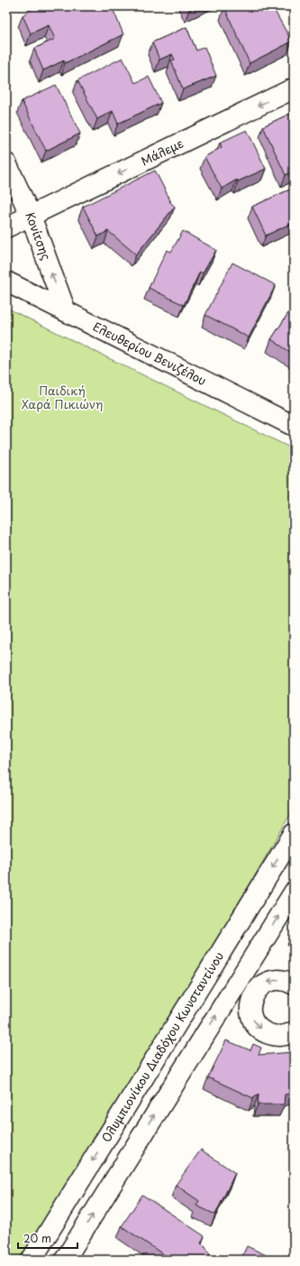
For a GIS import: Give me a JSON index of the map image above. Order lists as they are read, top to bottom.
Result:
{
  "streets": {
    "street": [
      "Μάλεμε",
      "Κονίτσης",
      "Ελευθερίου Βενιζέλου",
      "Ολυμπιονίκου Διαδόχου Κωνσταντίνου"
    ]
  },
  "crossings": [
    ["Μάλεμε", "Κονίτσης"],
    ["Κονίτσης", "Ελευθερίου Βενιζέλου"]
  ],
  "one_way": ["Μάλεμε", "Κονίτσης"],
  "parks": ["Παιδική Χαρά Πικιώνη"],
  "scale_bar": "20 m"
}
